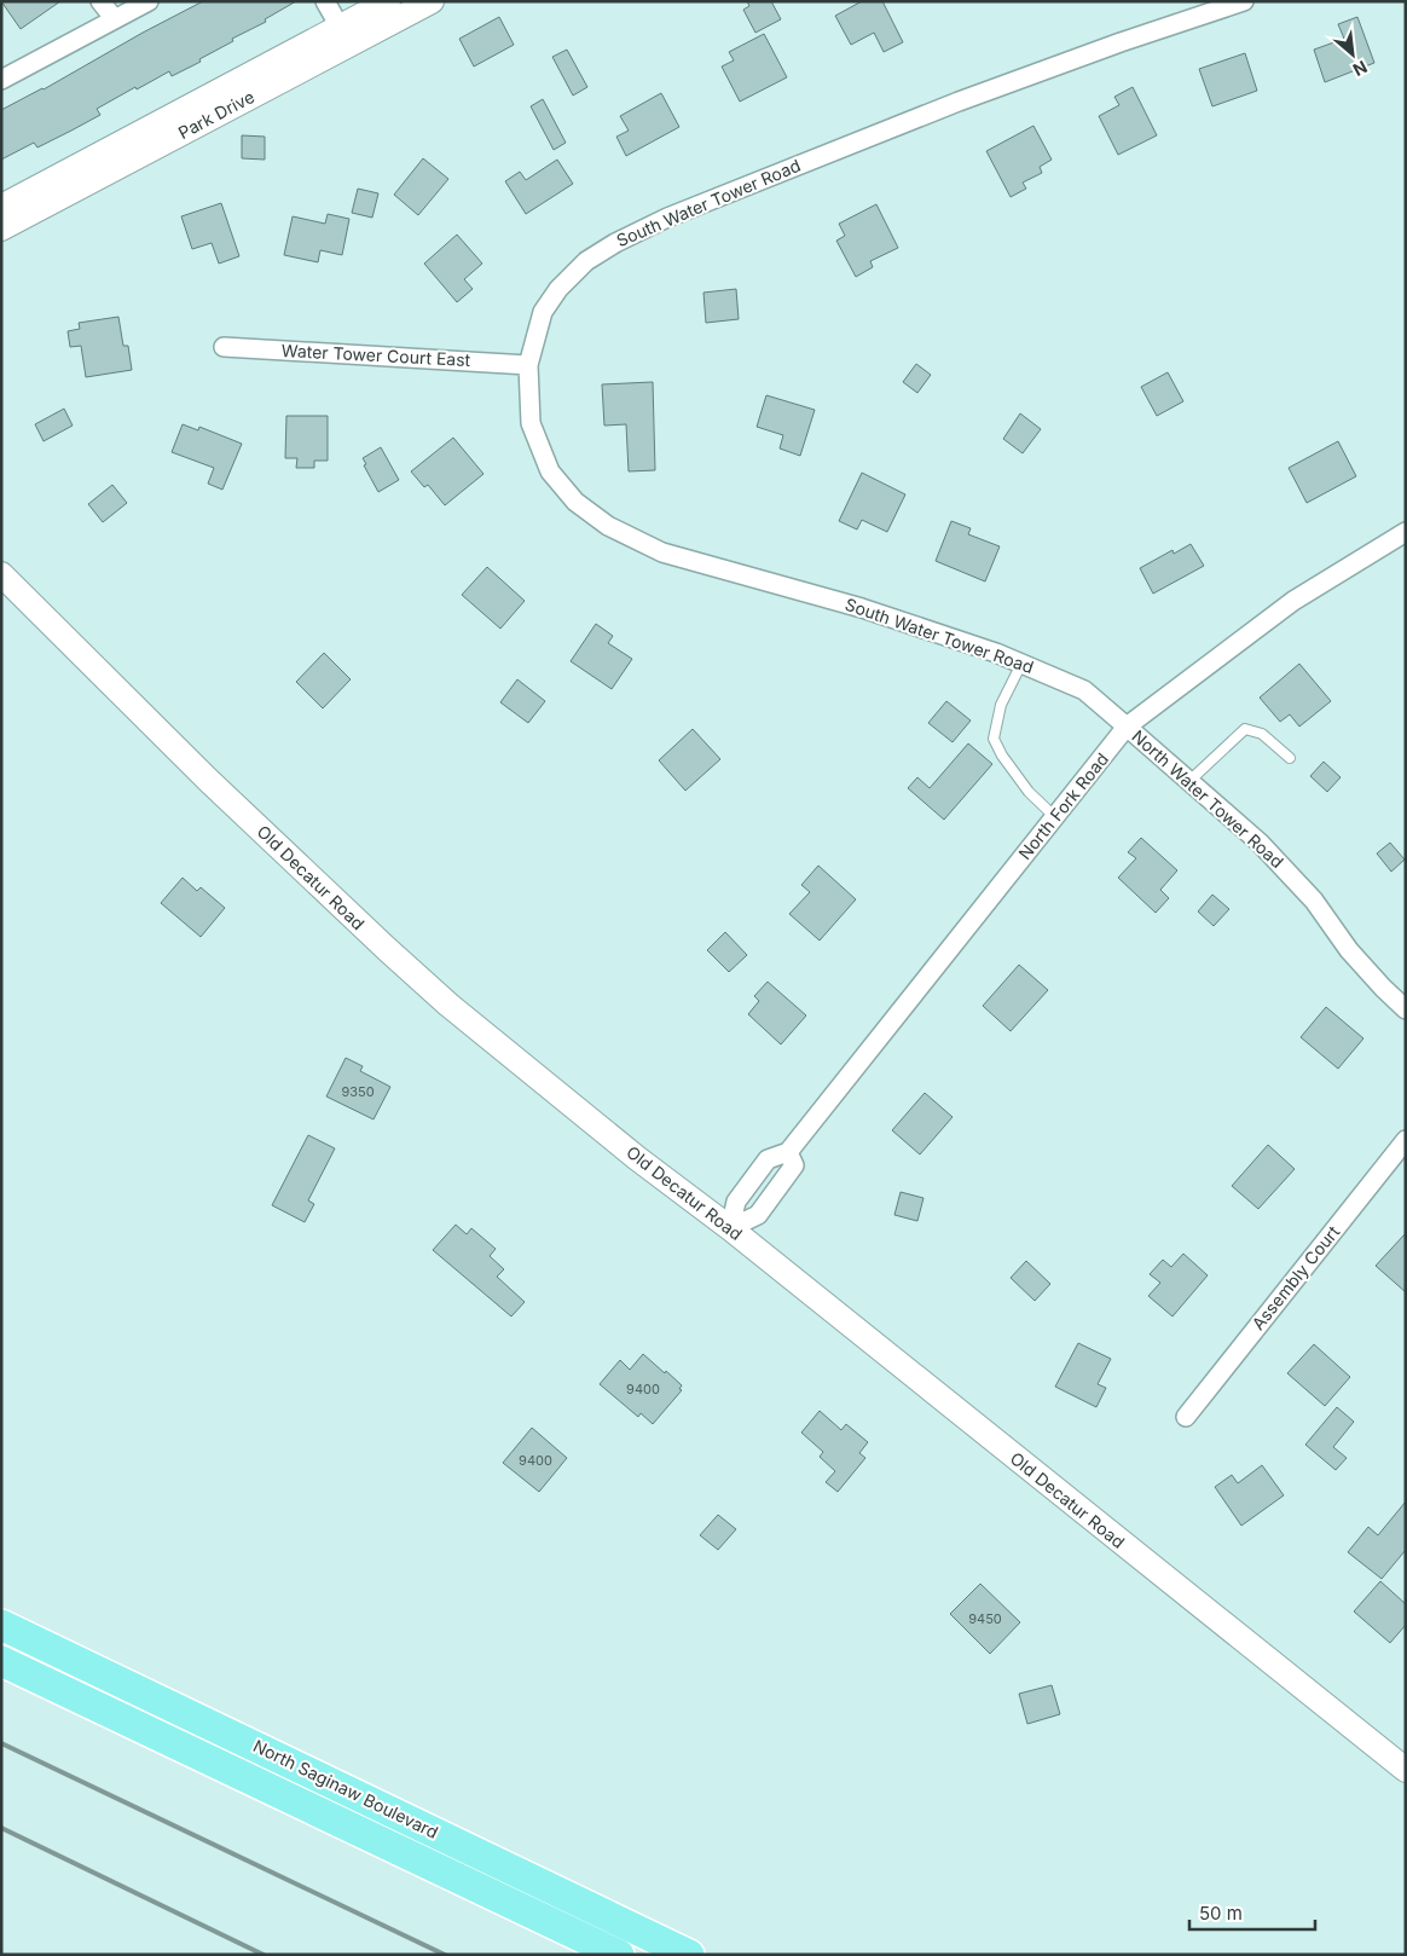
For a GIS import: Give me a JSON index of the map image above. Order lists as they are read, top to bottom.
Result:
{
  "streets": {
    "main road": ["North Saginaw Boulevard"],
    "street": [
      "Park Drive",
      "South Water Tower Road",
      "Water Tower Court East",
      "North Water Tower Road",
      "North Fork Road",
      "Old Decatur Road",
      "Assembly Court"
    ]
  },
  "crossings": [
    ["South Water Tower Road", "Water Tower Court East"],
    ["South Water Tower Road", "North Water Tower Road"],
    ["South Water Tower Road", "North Fork Road"],
    ["North Water Tower Road", "North Fork Road"],
    ["North Fork Road", "Old Decatur Road"]
  ],
  "house_numbers": [
    "9350",
    "9400",
    "9400",
    "9450"
  ],
  "scale_bar": "50 m",
  "north": "bottom right"
}
